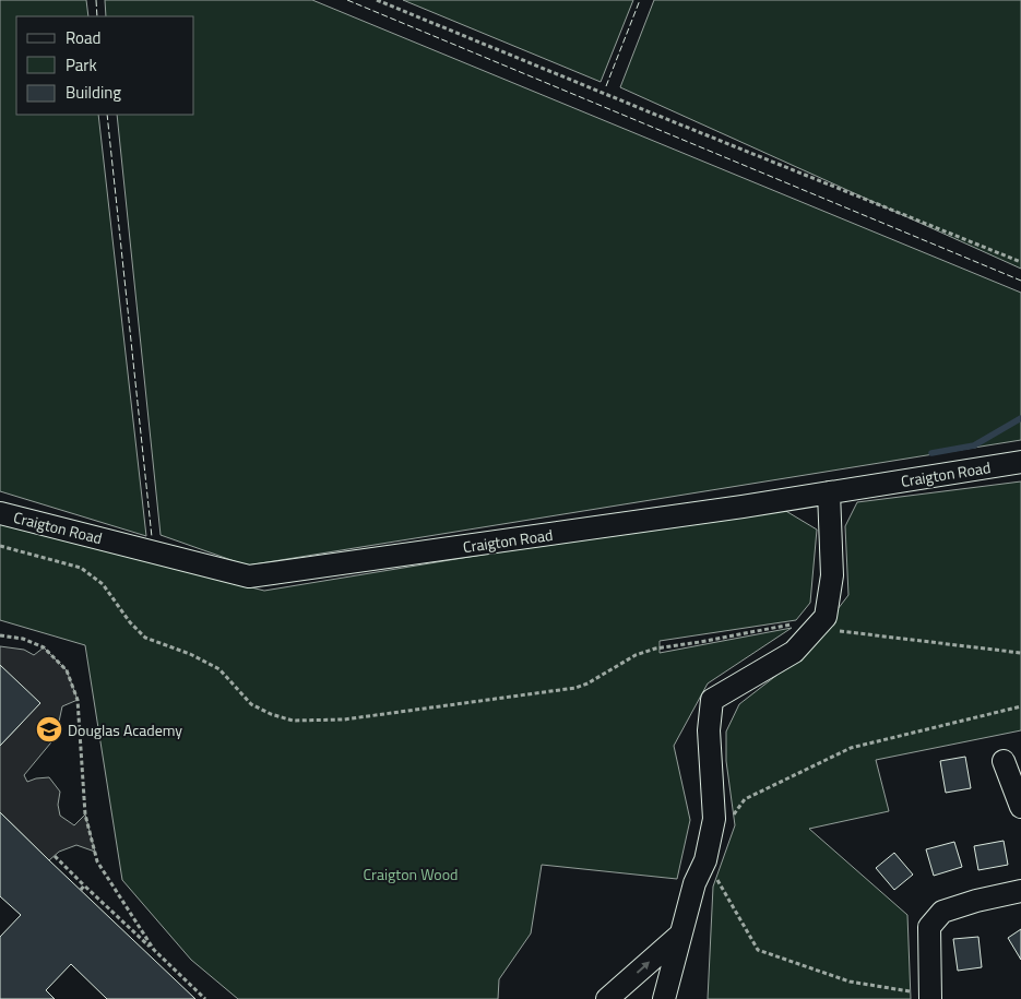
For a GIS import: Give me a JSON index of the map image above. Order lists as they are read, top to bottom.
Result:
{
  "streets": {
    "street": ["Craigton Road"]
  },
  "parks": ["Craigton Wood"],
  "places": {
    "school or university": ["Douglas Academy"]
  },
  "legend": ["Road", "Park", "Building"]
}
